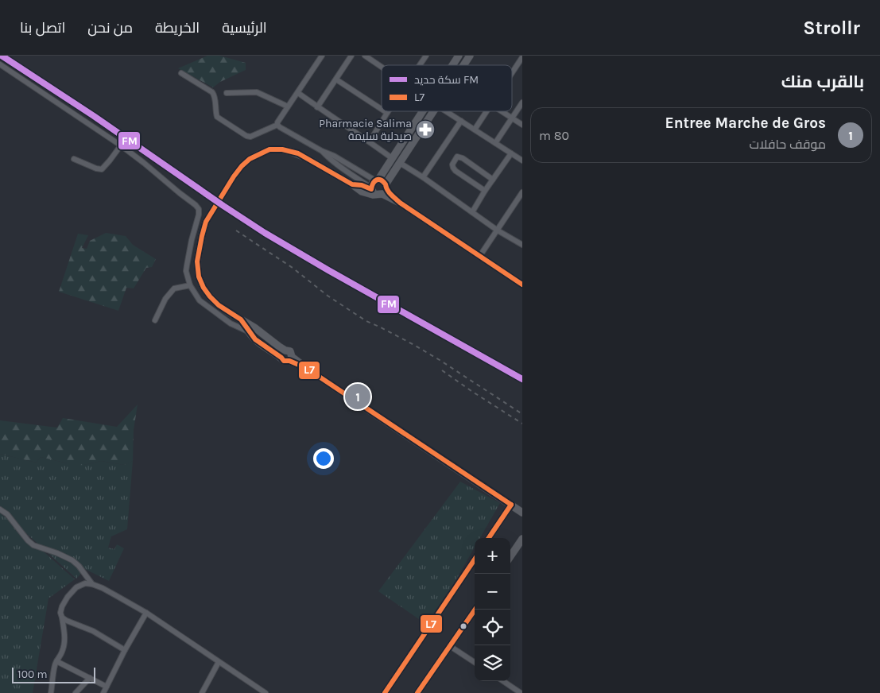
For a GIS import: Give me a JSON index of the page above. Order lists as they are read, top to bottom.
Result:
{
  "places": {
    "pharmacy": ["Pharmacie Salima صيدلية سليمة"]
  },
  "lines": ["rail line FM", "transit line L7"],
  "legend": ["سكة حديد FM", "L7"],
  "scale_bar": "100 m",
  "page": {
    "header": "Strollr",
    "nav": [
      "الرئيسية",
      "الخريطة",
      "من نحن",
      "اتصل بنا"
    ],
    "heading": "بالقرب منك",
    "list": [
      {
        "mark": "1",
        "name": "Entree Marche de Gros",
        "note": "موقف حافلات",
        "value": "80 m"
      }
    ],
    "pins": "1",
    "map_buttons": ["+", "−"],
    "scale": "100 m"
  }
}
